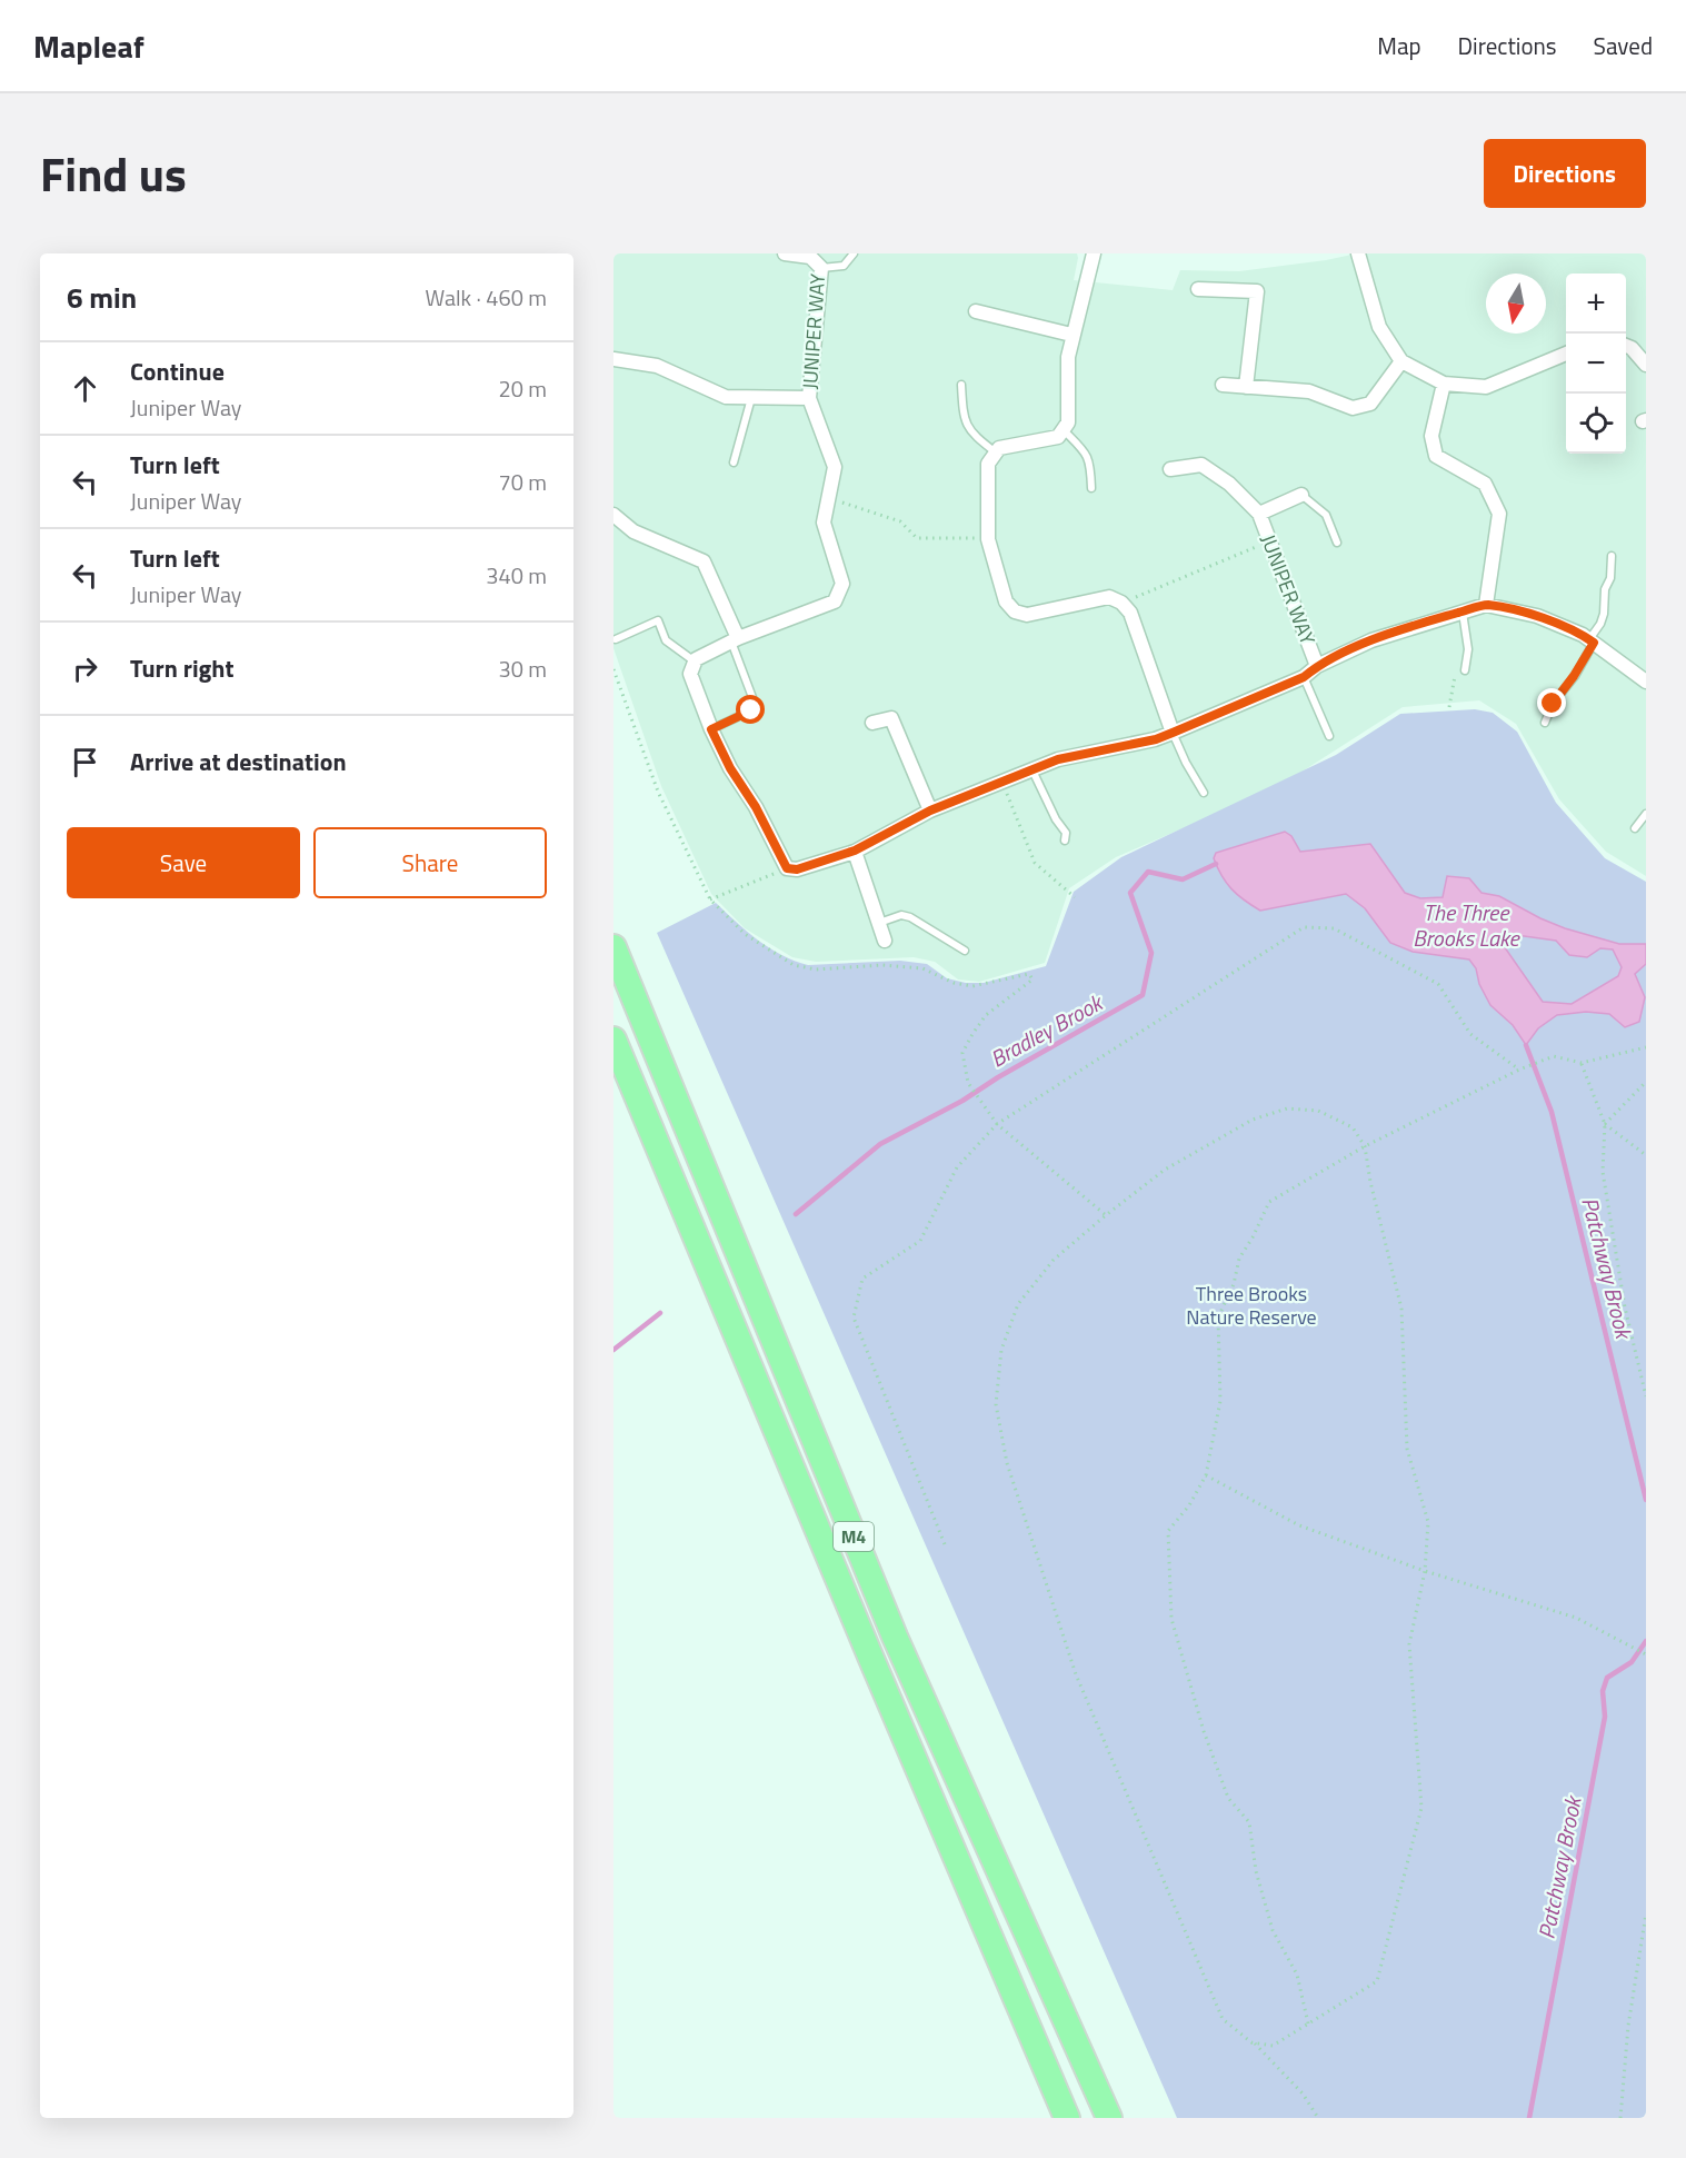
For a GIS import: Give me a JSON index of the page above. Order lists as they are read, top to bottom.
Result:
{
  "streets": {
    "highway": ["M4"],
    "street": ["JUNIPER WAY"]
  },
  "water": ["The Three Brooks Lake", "Bradley Brook", "Patchway Brook"],
  "parks": ["Three Brooks Nature Reserve"],
  "north": "bottom",
  "page": {
    "header": "Mapleaf",
    "nav": ["Map", "Directions", "Saved"],
    "title": "Find us",
    "buttons": [
      "Directions",
      ["Save", "Share"]
    ],
    "heading": ["6 min", "Walk · 460 m"],
    "map_buttons": ["+", "−"],
    "list": [
      ["Continue", "Juniper Way", "20 m"],
      ["Turn left", "Juniper Way", "70 m"],
      ["Turn left", "Juniper Way", "340 m"],
      ["Turn right", "30 m"],
      "Arrive at destination"
    ]
  }
}
